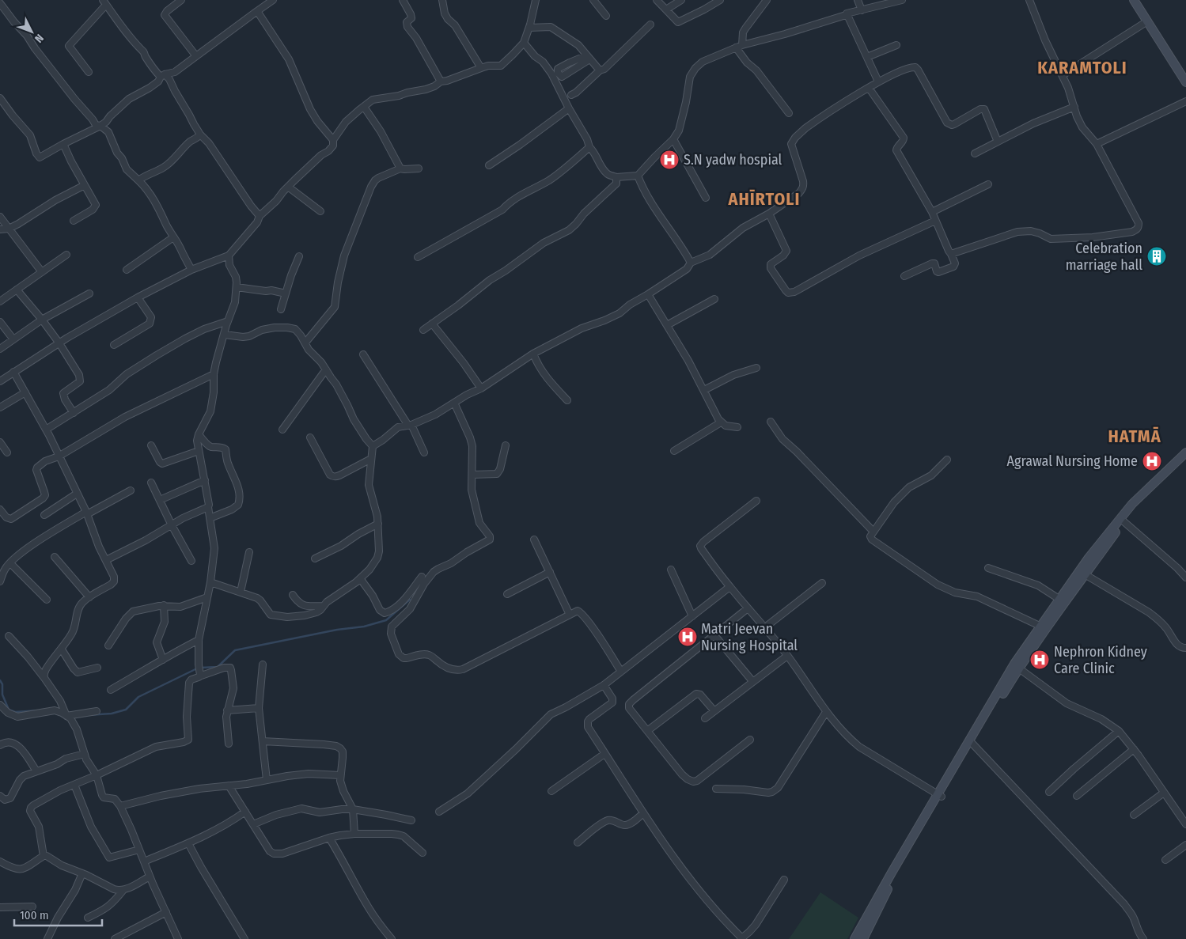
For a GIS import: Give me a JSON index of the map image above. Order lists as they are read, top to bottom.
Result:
{
  "districts": ["KARAMTOLI", "AHĪRTOLI", "HATMĀ"],
  "places": {
    "hospital": [
      "S.N yadw hospial",
      "Agrawal Nursing Home",
      "Matri Jeevan Nursing Hospital",
      "Nephron Kidney Care Clinic"
    ],
    "building": ["Celebration marriage hall"]
  },
  "scale_bar": "100 m",
  "north": "bottom right"
}
